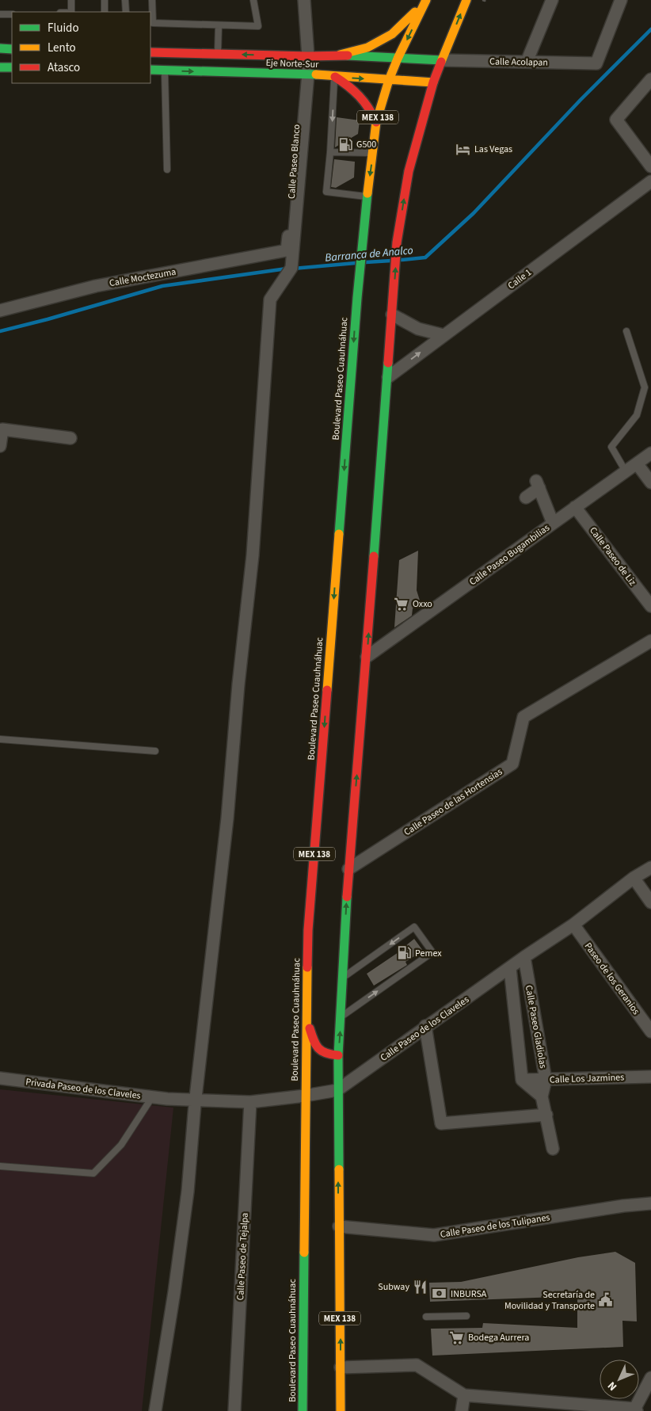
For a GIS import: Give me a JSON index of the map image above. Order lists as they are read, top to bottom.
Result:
{
  "streets": {
    "main road": ["Eje Norte-Sur", "MEX 138", "Boulevard Paseo Cuauhnáhuac"],
    "street": [
      "Calle Acolapan",
      "Calle Paseo Blanco",
      "Calle Moctezuma",
      "Calle 1",
      "Calle Paseo Bugambilias",
      "Calle Paseo de Liz",
      "Calle Paseo de las Hortensias",
      "Paseo de los Geranios",
      "Calle Paseo Gladiolas",
      "Calle Paseo de los Claveles",
      "Calle Los Jazmines",
      "Privada Paseo de los Claveles",
      "Calle Paseo de los Tulipanes",
      "Calle Paseo de Tejalpa"
    ]
  },
  "crossings": [
    ["Calle Acolapan", "Eje Norte-Sur"],
    ["Calle Acolapan", "MEX 138"],
    ["Eje Norte-Sur", "MEX 138"],
    ["Eje Norte-Sur", "Calle Paseo Blanco"],
    ["Eje Norte-Sur", "Boulevard Paseo Cuauhnáhuac"],
    ["MEX 138", "Calle 1"],
    ["MEX 138", "Calle Paseo Bugambilias"],
    ["MEX 138", "Calle Paseo de las Hortensias"],
    ["MEX 138", "Calle Paseo de los Claveles"],
    ["MEX 138", "Calle Paseo de los Tulipanes"],
    ["Calle Paseo Blanco", "Calle Moctezuma"],
    ["Boulevard Paseo Cuauhnáhuac", "Calle Paseo de los Claveles"],
    ["Calle Paseo Bugambilias", "Calle Paseo de Liz"],
    ["Paseo de los Geranios", "Calle Paseo de los Claveles"],
    ["Calle Paseo Gladiolas", "Calle Paseo de los Claveles"],
    ["Calle Paseo Gladiolas", "Calle Los Jazmines"],
    ["Calle Paseo de los Claveles", "Privada Paseo de los Claveles"],
    ["Calle Paseo de los Claveles", "Calle Paseo de Tejalpa"]
  ],
  "water": ["Barranca de Analco"],
  "places": {
    "fuel station": ["G500", "Pemex"],
    "hotel": ["Las Vegas"],
    "supermarket": ["Oxxo", "Bodega Aurrera"],
    "restaurant": ["Subway"],
    "bank": ["INBURSA"],
    "public building": ["Secretaría de Movilidad y Transporte"]
  },
  "legend": ["Fluido", "Lento", "Atasco"],
  "north": "bottom left"
}
